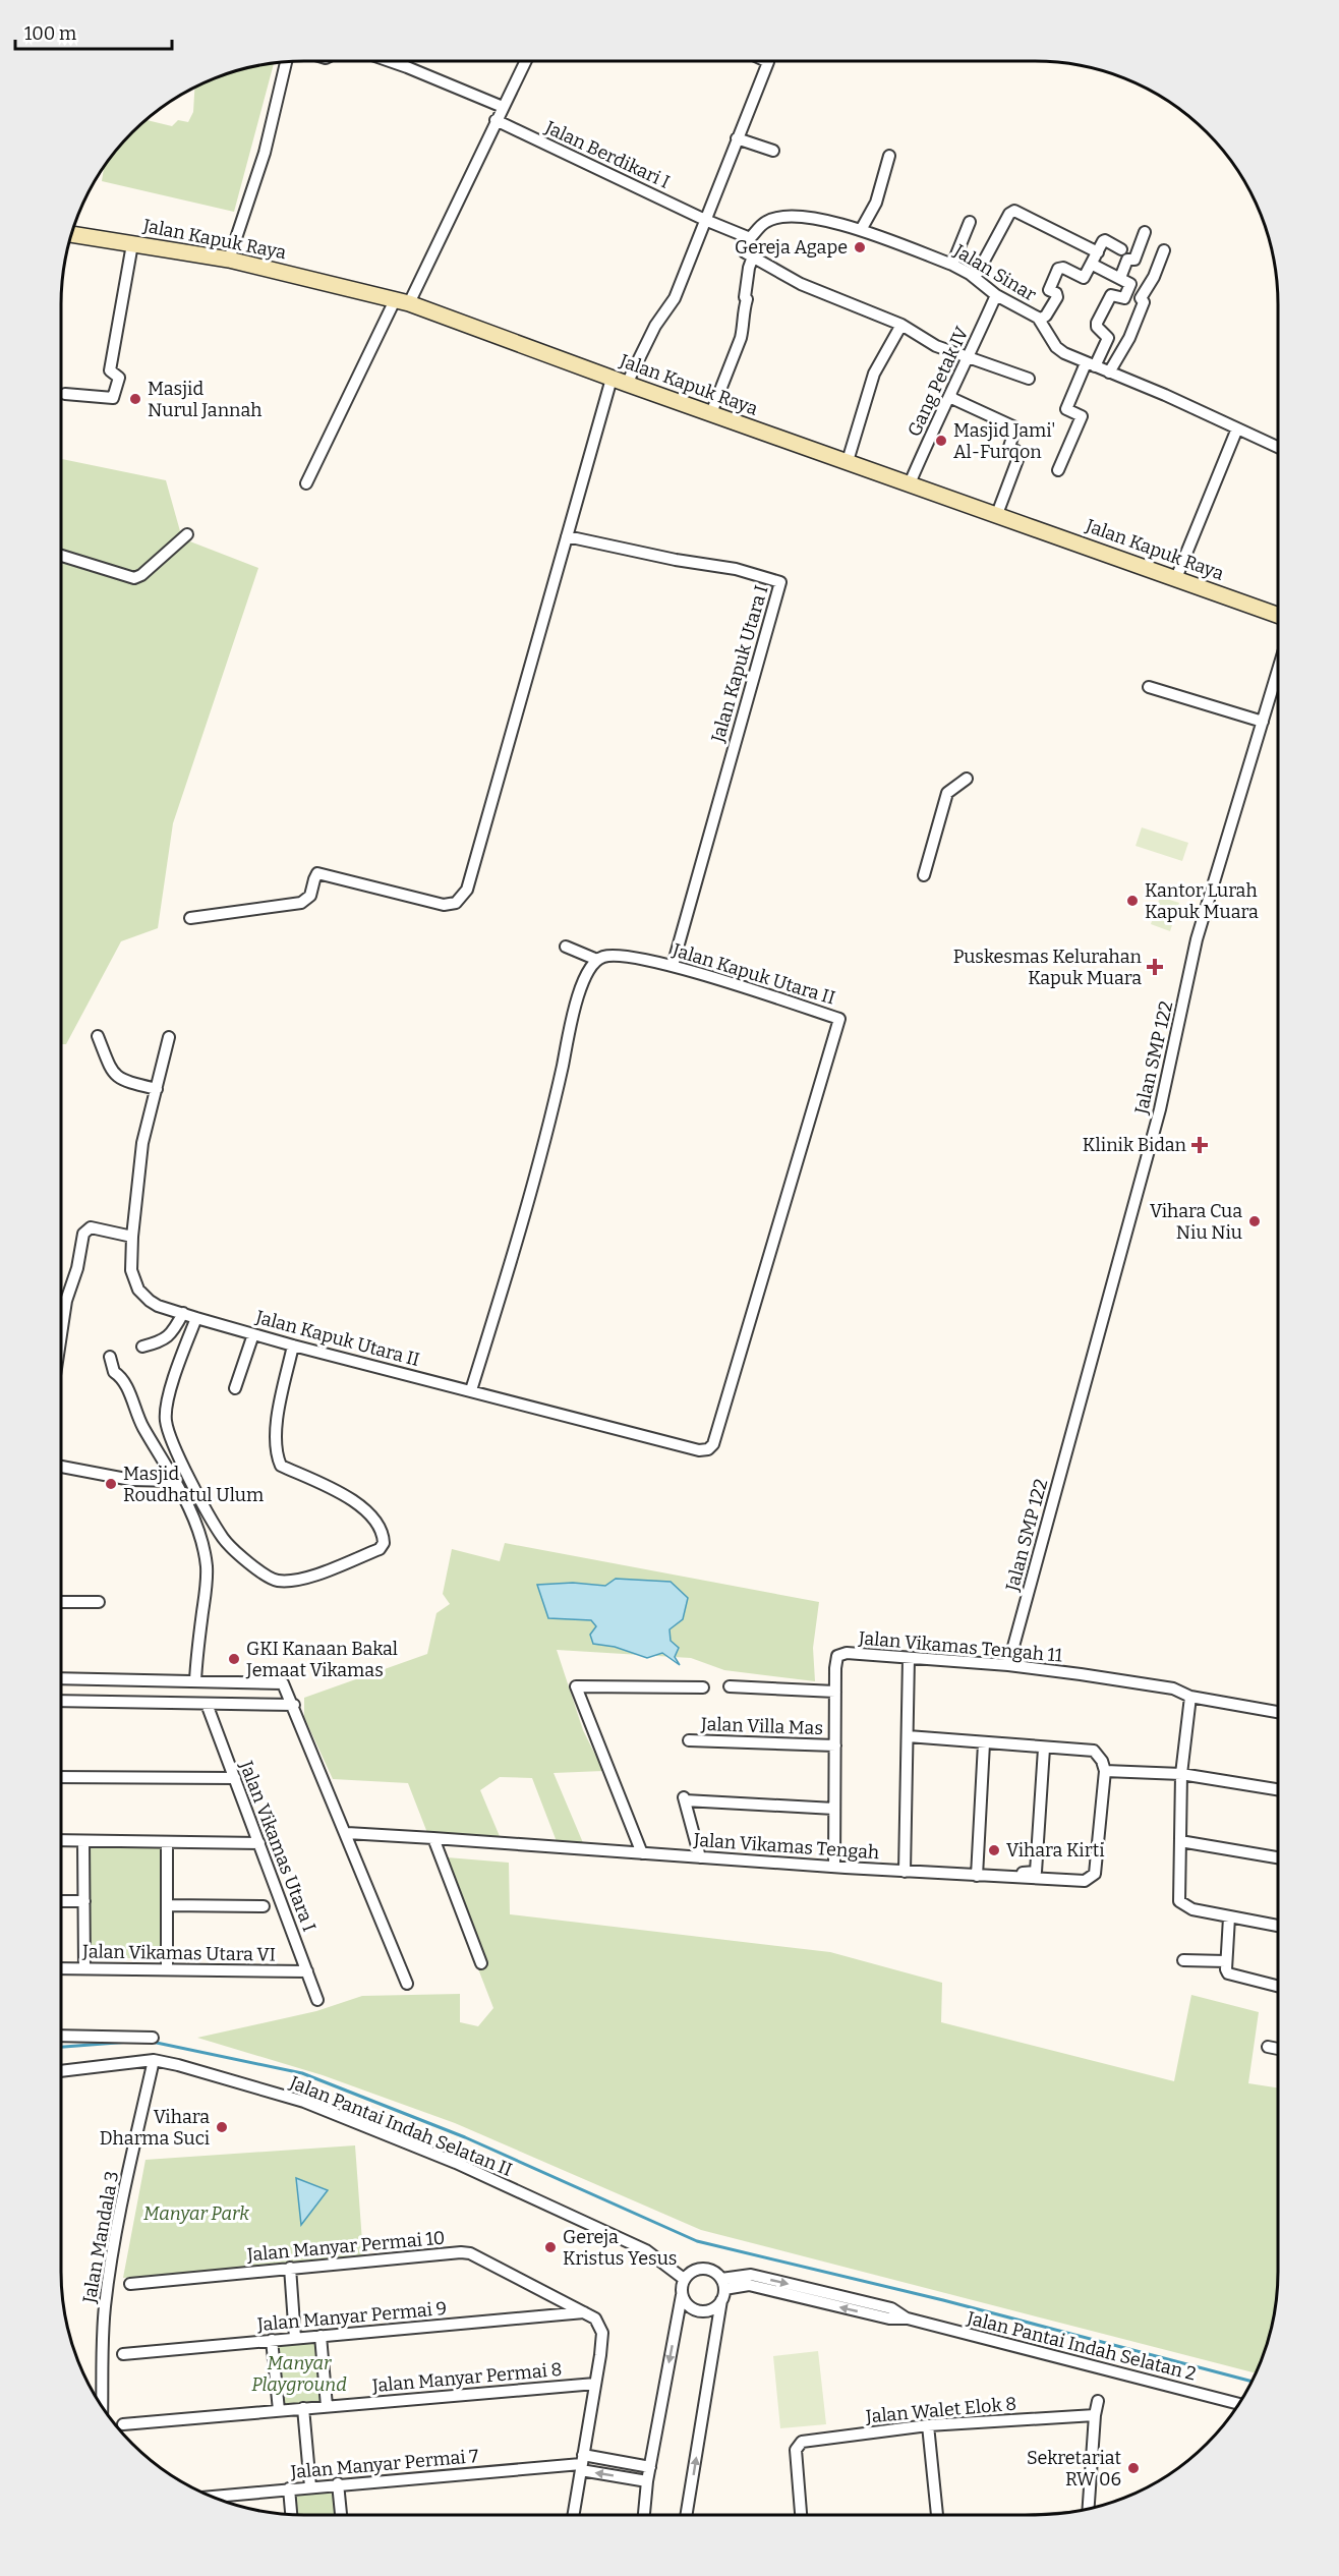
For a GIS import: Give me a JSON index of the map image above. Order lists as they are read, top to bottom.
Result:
{
  "streets": {
    "main road": ["Jalan Kapuk Raya"],
    "street": [
      "Jalan Berdikari I",
      "Jalan Sinar",
      "Gang Petak IV",
      "Jalan Kapuk Utara I",
      "Jalan Kapuk Utara II",
      "Jalan SMP 122",
      "Jalan Vikamas Tengah 11",
      "Jalan Villa Mas",
      "Jalan Vikamas Utara I",
      "Jalan Vikamas Tengah",
      "Jalan Vikamas Utara VI",
      "Jalan Pantai Indah Selatan II",
      "Jalan Mandala 3",
      "Jalan Manyar Permai 10",
      "Jalan Manyar Permai 9",
      "Jalan Pantai Indah Selatan 2",
      "Jalan Manyar Permai 8",
      "Jalan Walet Elok 8",
      "Jalan Manyar Permai 7"
    ]
  },
  "crossings": [
    ["Jalan Kapuk Raya", "Gang Petak IV"],
    ["Jalan Sinar", "Gang Petak IV"],
    ["Jalan Kapuk Utara I", "Jalan Kapuk Utara II"],
    ["Jalan SMP 122", "Jalan Vikamas Tengah 11"],
    ["Jalan Vikamas Tengah 11", "Jalan Villa Mas"],
    ["Jalan Vikamas Tengah 11", "Jalan Vikamas Tengah"],
    ["Jalan Vikamas Utara I", "Jalan Vikamas Utara VI"],
    ["Jalan Pantai Indah Selatan II", "Jalan Mandala 3"],
    ["Jalan Pantai Indah Selatan II", "Jalan Pantai Indah Selatan 2"],
    ["Jalan Manyar Permai 10", "Jalan Manyar Permai 9"],
    ["Jalan Manyar Permai 10", "Jalan Manyar Permai 8"],
    ["Jalan Manyar Permai 10", "Jalan Manyar Permai 7"]
  ],
  "parks": ["Manyar Park", "Manyar Playground"],
  "places": {
    "other": [
      "Gereja Agape",
      "Masjid Nurul Jannah",
      "Masjid Jami' Al-Furqon",
      "Kantor Lurah Kapuk Muara",
      "Vihara Cua Niu Niu",
      "Masjid Roudhatul Ulum",
      "GKI Kanaan Bakal Jemaat Vikamas",
      "Vihara Kirti",
      "Vihara Dharma Suci",
      "Gereja Kristus Yesus",
      "Sekretariat RW 06"
    ],
    "health": ["Puskesmas Kelurahan Kapuk Muara", "Klinik Bidan"]
  },
  "scale_bar": "100 m"
}
